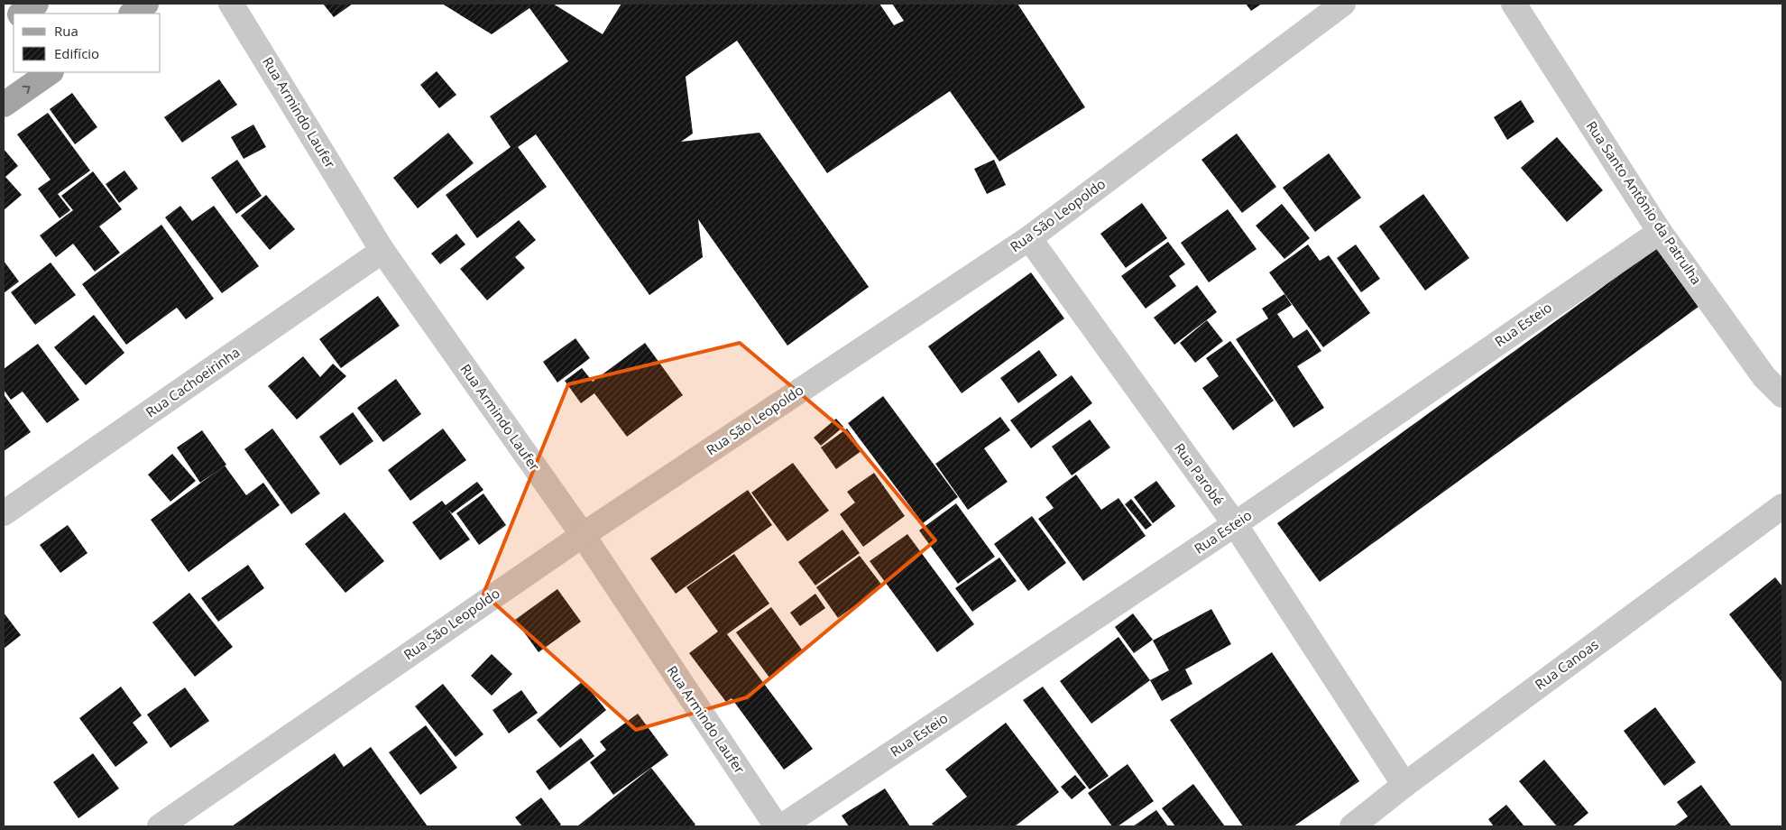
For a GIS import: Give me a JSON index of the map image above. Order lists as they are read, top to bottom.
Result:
{
  "streets": {
    "street": [
      "Rua Armindo Laufer",
      "Rua Santo Antônio da Patrulha",
      "Rua São Leopoldo",
      "Rua Esteio",
      "Rua Cachoeirinha",
      "Rua Parobé",
      "Rua Canoas"
    ]
  },
  "crossings": [
    ["Rua Armindo Laufer", "Rua São Leopoldo"],
    ["Rua Armindo Laufer", "Rua Cachoeirinha"],
    ["Rua Santo Antônio da Patrulha", "Rua Esteio"],
    ["Rua São Leopoldo", "Rua Parobé"],
    ["Rua Esteio", "Rua Parobé"],
    ["Rua Parobé", "Rua Canoas"]
  ],
  "legend": ["Rua", "Edifício"]
}
